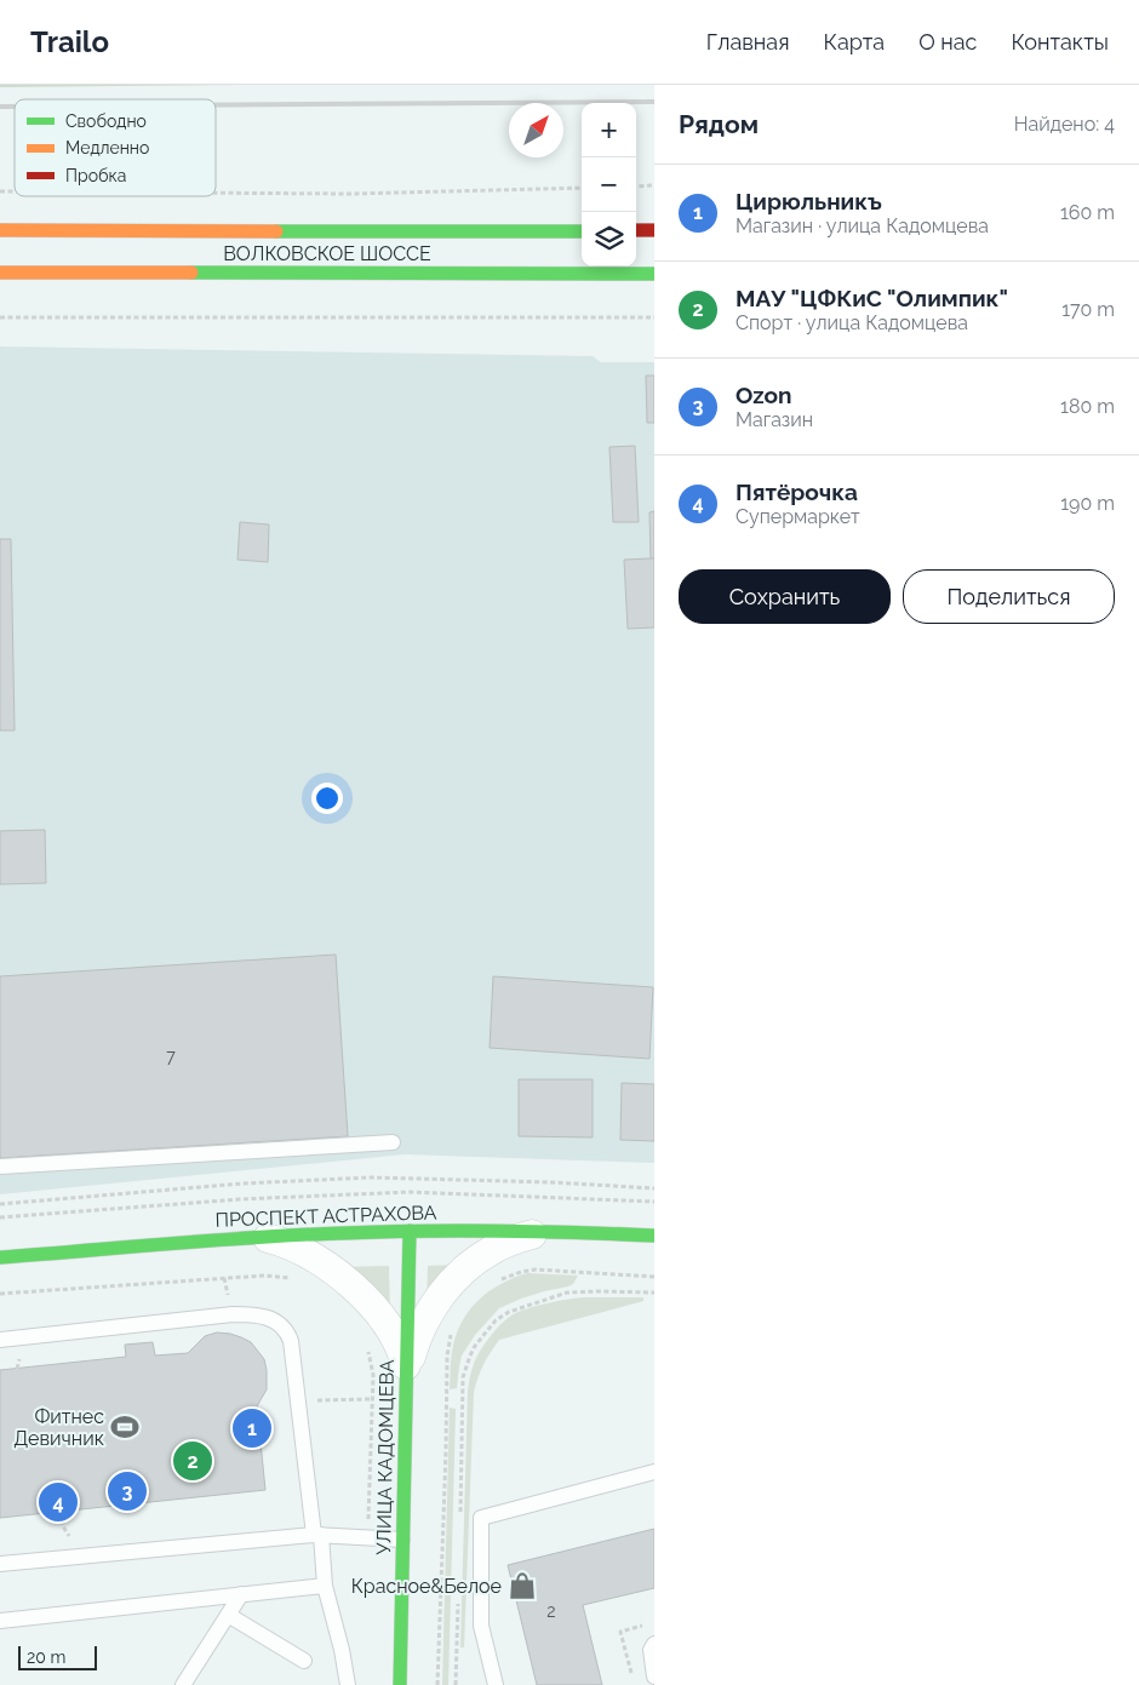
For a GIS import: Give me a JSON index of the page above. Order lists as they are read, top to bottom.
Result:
{
  "streets": {
    "main road": ["ВОЛКОВСКОЕ ШОССЕ", "ПРОСПЕКТ АСТРАХОВА", "УЛИЦА КАДОМЦЕВА"]
  },
  "crossings": [
    ["ПРОСПЕКТ АСТРАХОВА", "УЛИЦА КАДОМЦЕВА"]
  ],
  "places": {
    "sports": ["Фитнес Девичник"],
    "shop": ["Красное&Белое"]
  },
  "house_numbers": ["7", "2"],
  "legend": ["Свободно", "Медленно", "Пробка"],
  "scale_bar": "20 m",
  "north": "top right",
  "page": {
    "header": "Trailo",
    "nav": [
      "Главная",
      "Карта",
      "О нас",
      "Контакты"
    ],
    "heading": ["Рядом", "Найдено: 4"],
    "map_buttons": ["+", "−"],
    "list": [
      {
        "mark": "1",
        "name": "Цирюльникъ",
        "note": "Магазин · улица Кадомцева",
        "value": "160 m"
      },
      {
        "mark": "2",
        "name": "МАУ \"ЦФКиС \"Олимпик\"",
        "note": "Спорт · улица Кадомцева",
        "value": "170 m"
      },
      {
        "mark": "3",
        "name": "Ozon",
        "note": "Магазин",
        "value": "180 m"
      },
      {
        "mark": "4",
        "name": "Пятёрочка",
        "note": "Супермаркет",
        "value": "190 m"
      }
    ],
    "buttons": ["Сохранить", "Поделиться"],
    "pins": [
      "1",
      "2",
      "3",
      "4"
    ],
    "scale": "20 m"
  }
}
